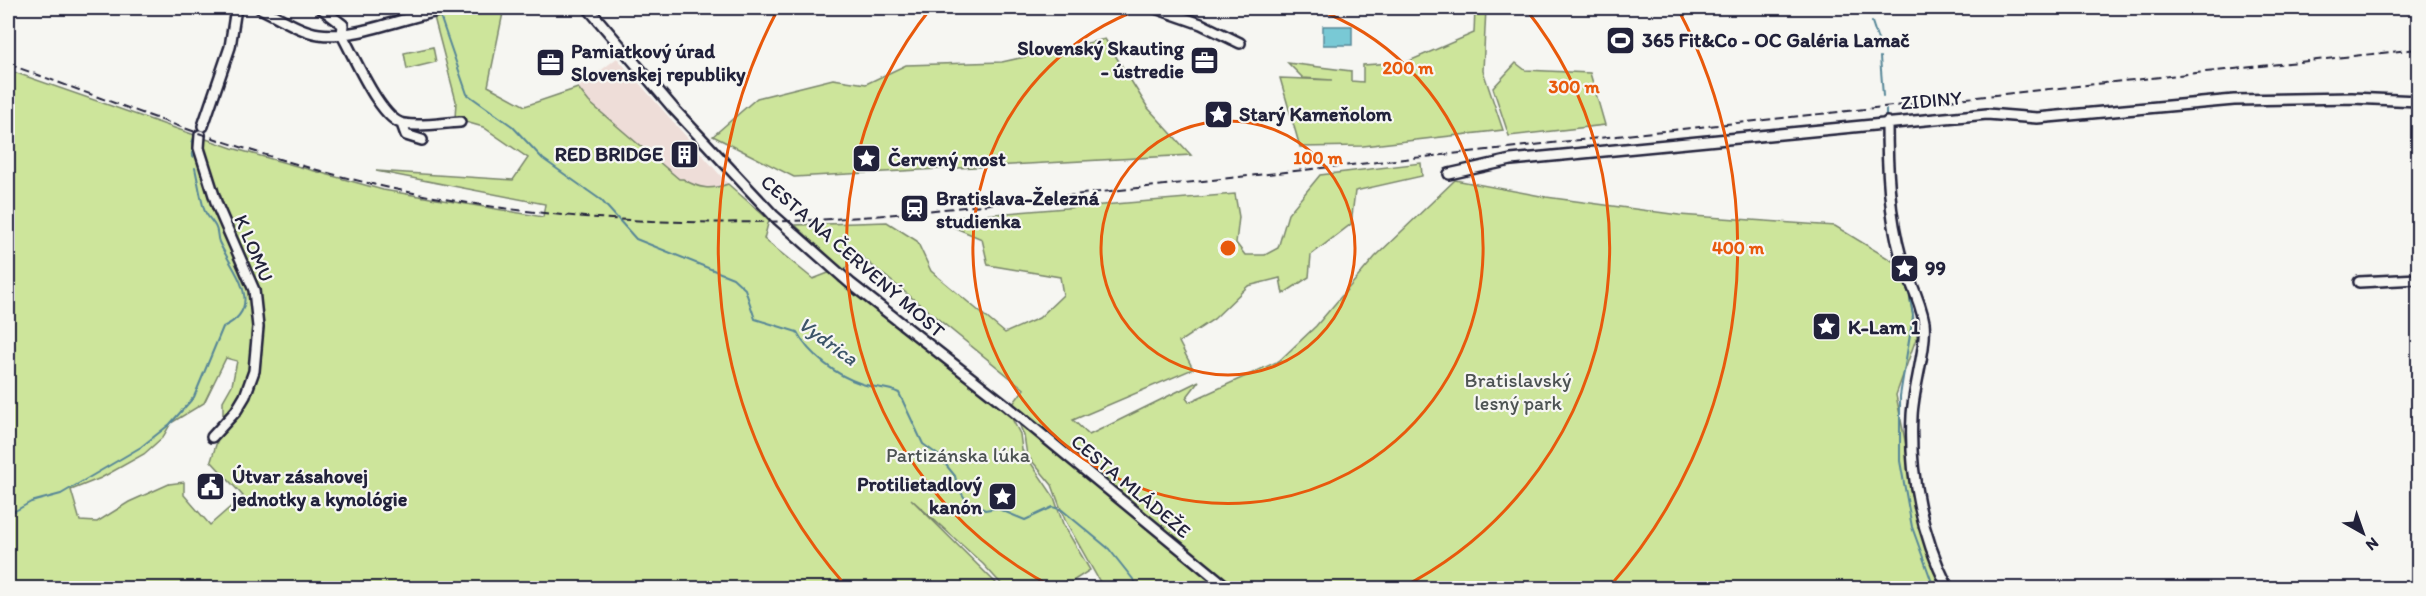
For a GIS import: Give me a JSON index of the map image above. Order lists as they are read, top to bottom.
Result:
{
  "streets": {
    "street": [
      "ZIDINY",
      "K LOMU",
      "CESTA NA ČERVENÝ MOST",
      "CESTA MLÁDEŽE"
    ]
  },
  "crossings": [
    ["CESTA NA ČERVENÝ MOST", "CESTA MLÁDEŽE"]
  ],
  "water": ["Vydrica"],
  "parks": ["Bratislavský lesný park", "Partizánska lúka"],
  "places": {
    "sports": ["365 Fit&Co - OC Galéria Lamač"],
    "office": ["Slovenský Skauting - ústredie", "Pamiatkový úrad Slovenskej republiky"],
    "place": [
      "Starý Kameňolom",
      "Červený most",
      "99",
      "K-Lam 1",
      "Protilietadlový kanón"
    ],
    "building": ["RED BRIDGE"],
    "station": ["Bratislava-Železná studienka"],
    "public building": ["Útvar zásahovej jednotky a kynológie"]
  },
  "north": "bottom right",
  "rings": [
    "200 m",
    "300 m",
    "100 m",
    "400 m"
  ]
}
